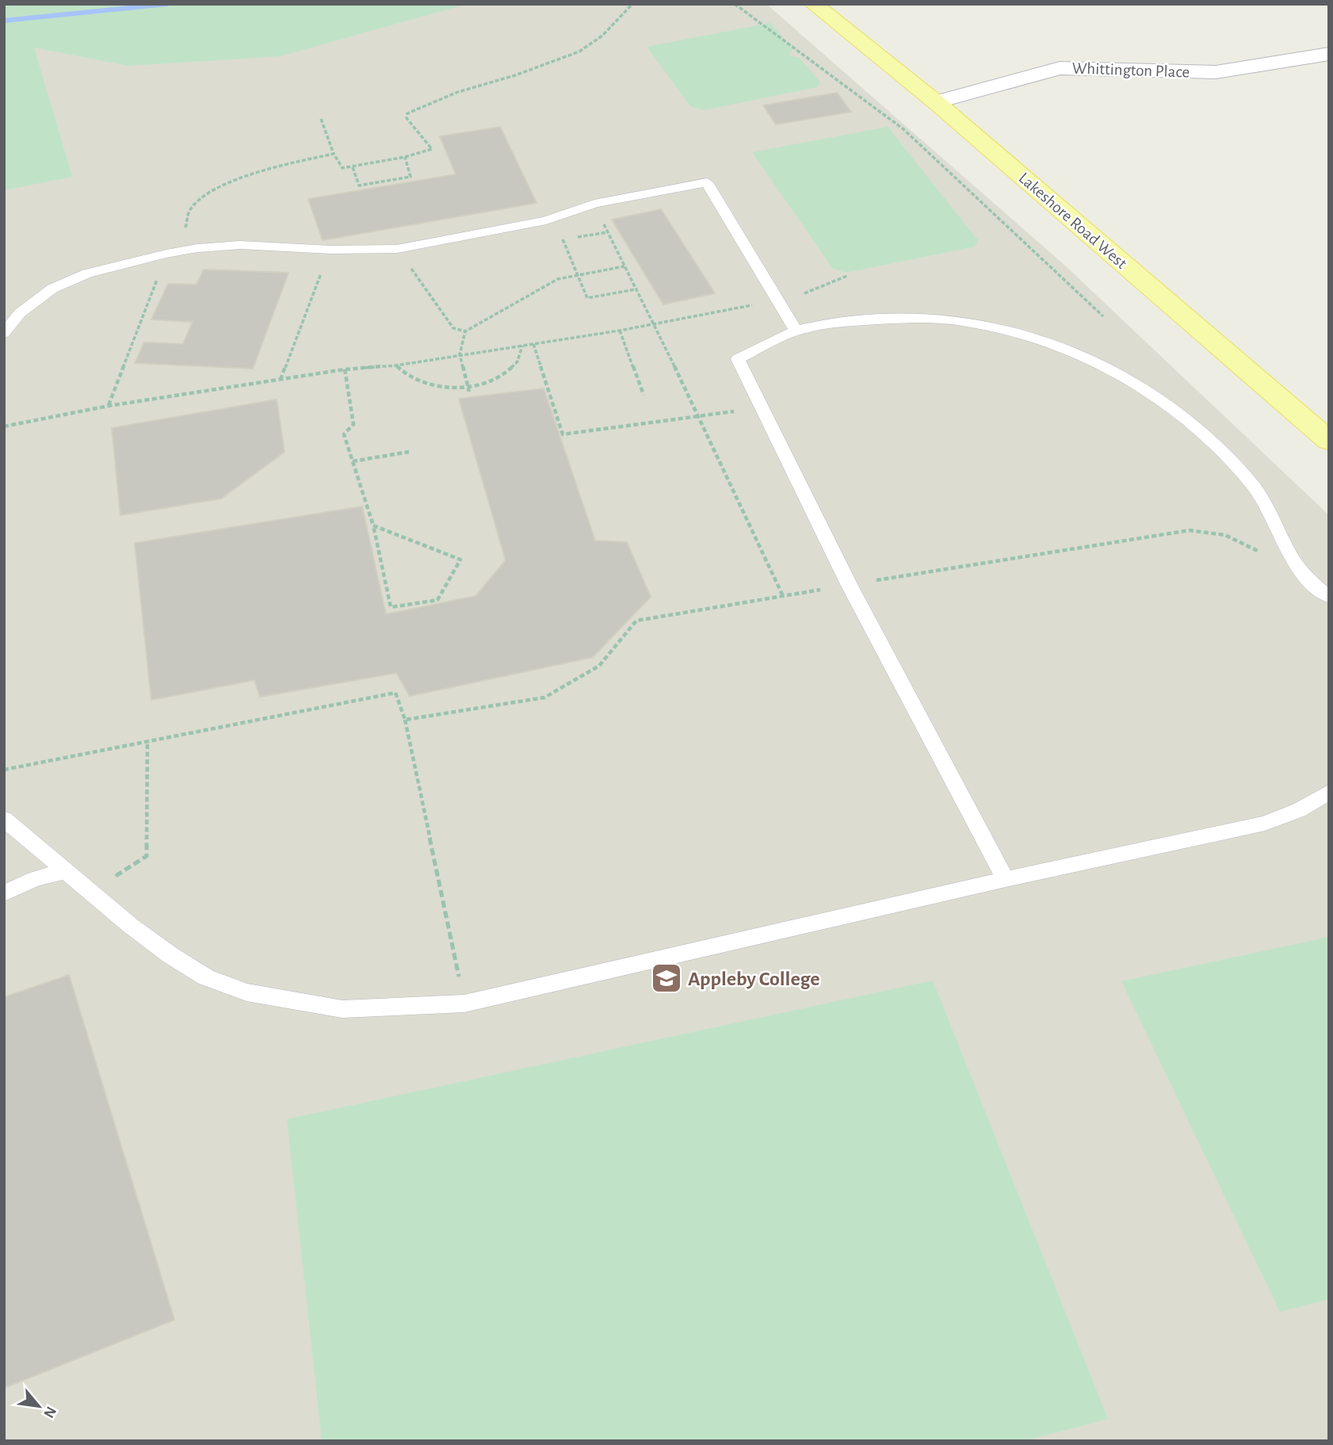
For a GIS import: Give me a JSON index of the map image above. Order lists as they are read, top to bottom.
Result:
{
  "streets": {
    "main road": ["Lakeshore Road West"],
    "street": ["Whittington Place"]
  },
  "crossings": [
    ["Whittington Place", "Lakeshore Road West"]
  ],
  "places": {
    "school or university": ["Appleby College"]
  },
  "north": "bottom right"
}
